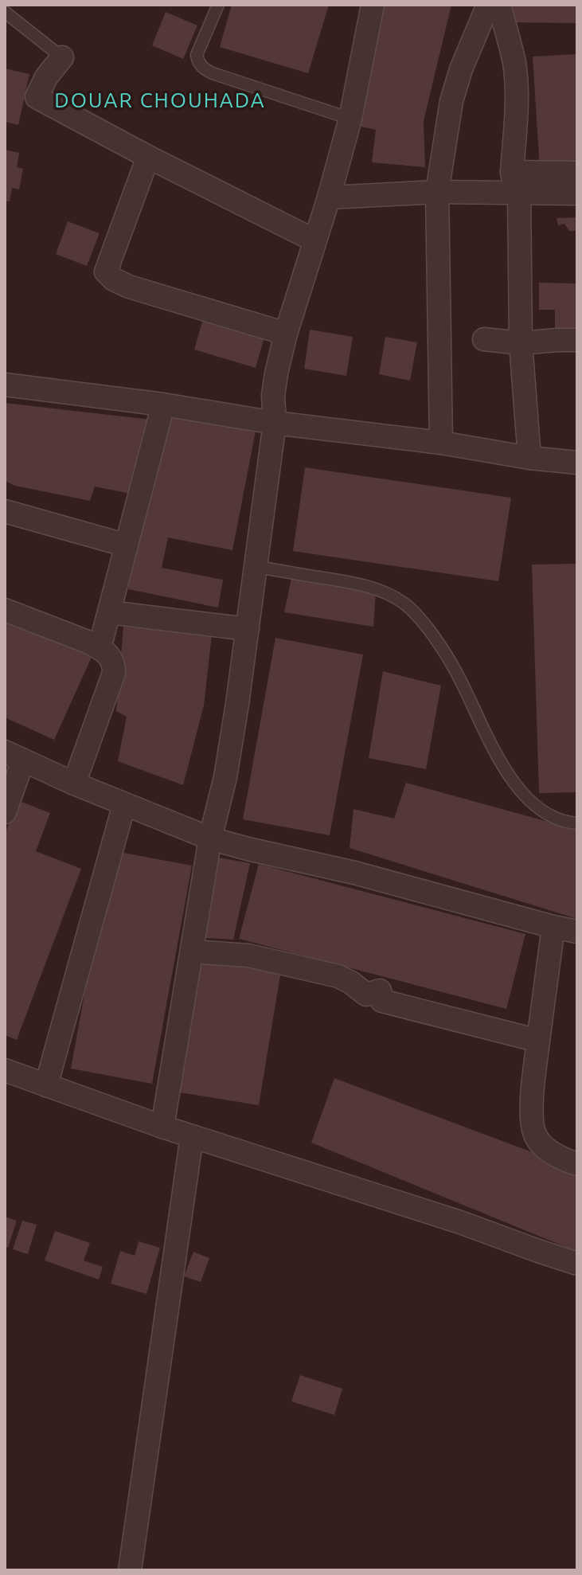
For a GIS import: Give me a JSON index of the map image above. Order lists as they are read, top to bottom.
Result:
{
  "districts": ["DOUAR CHOUHADA"]
}
